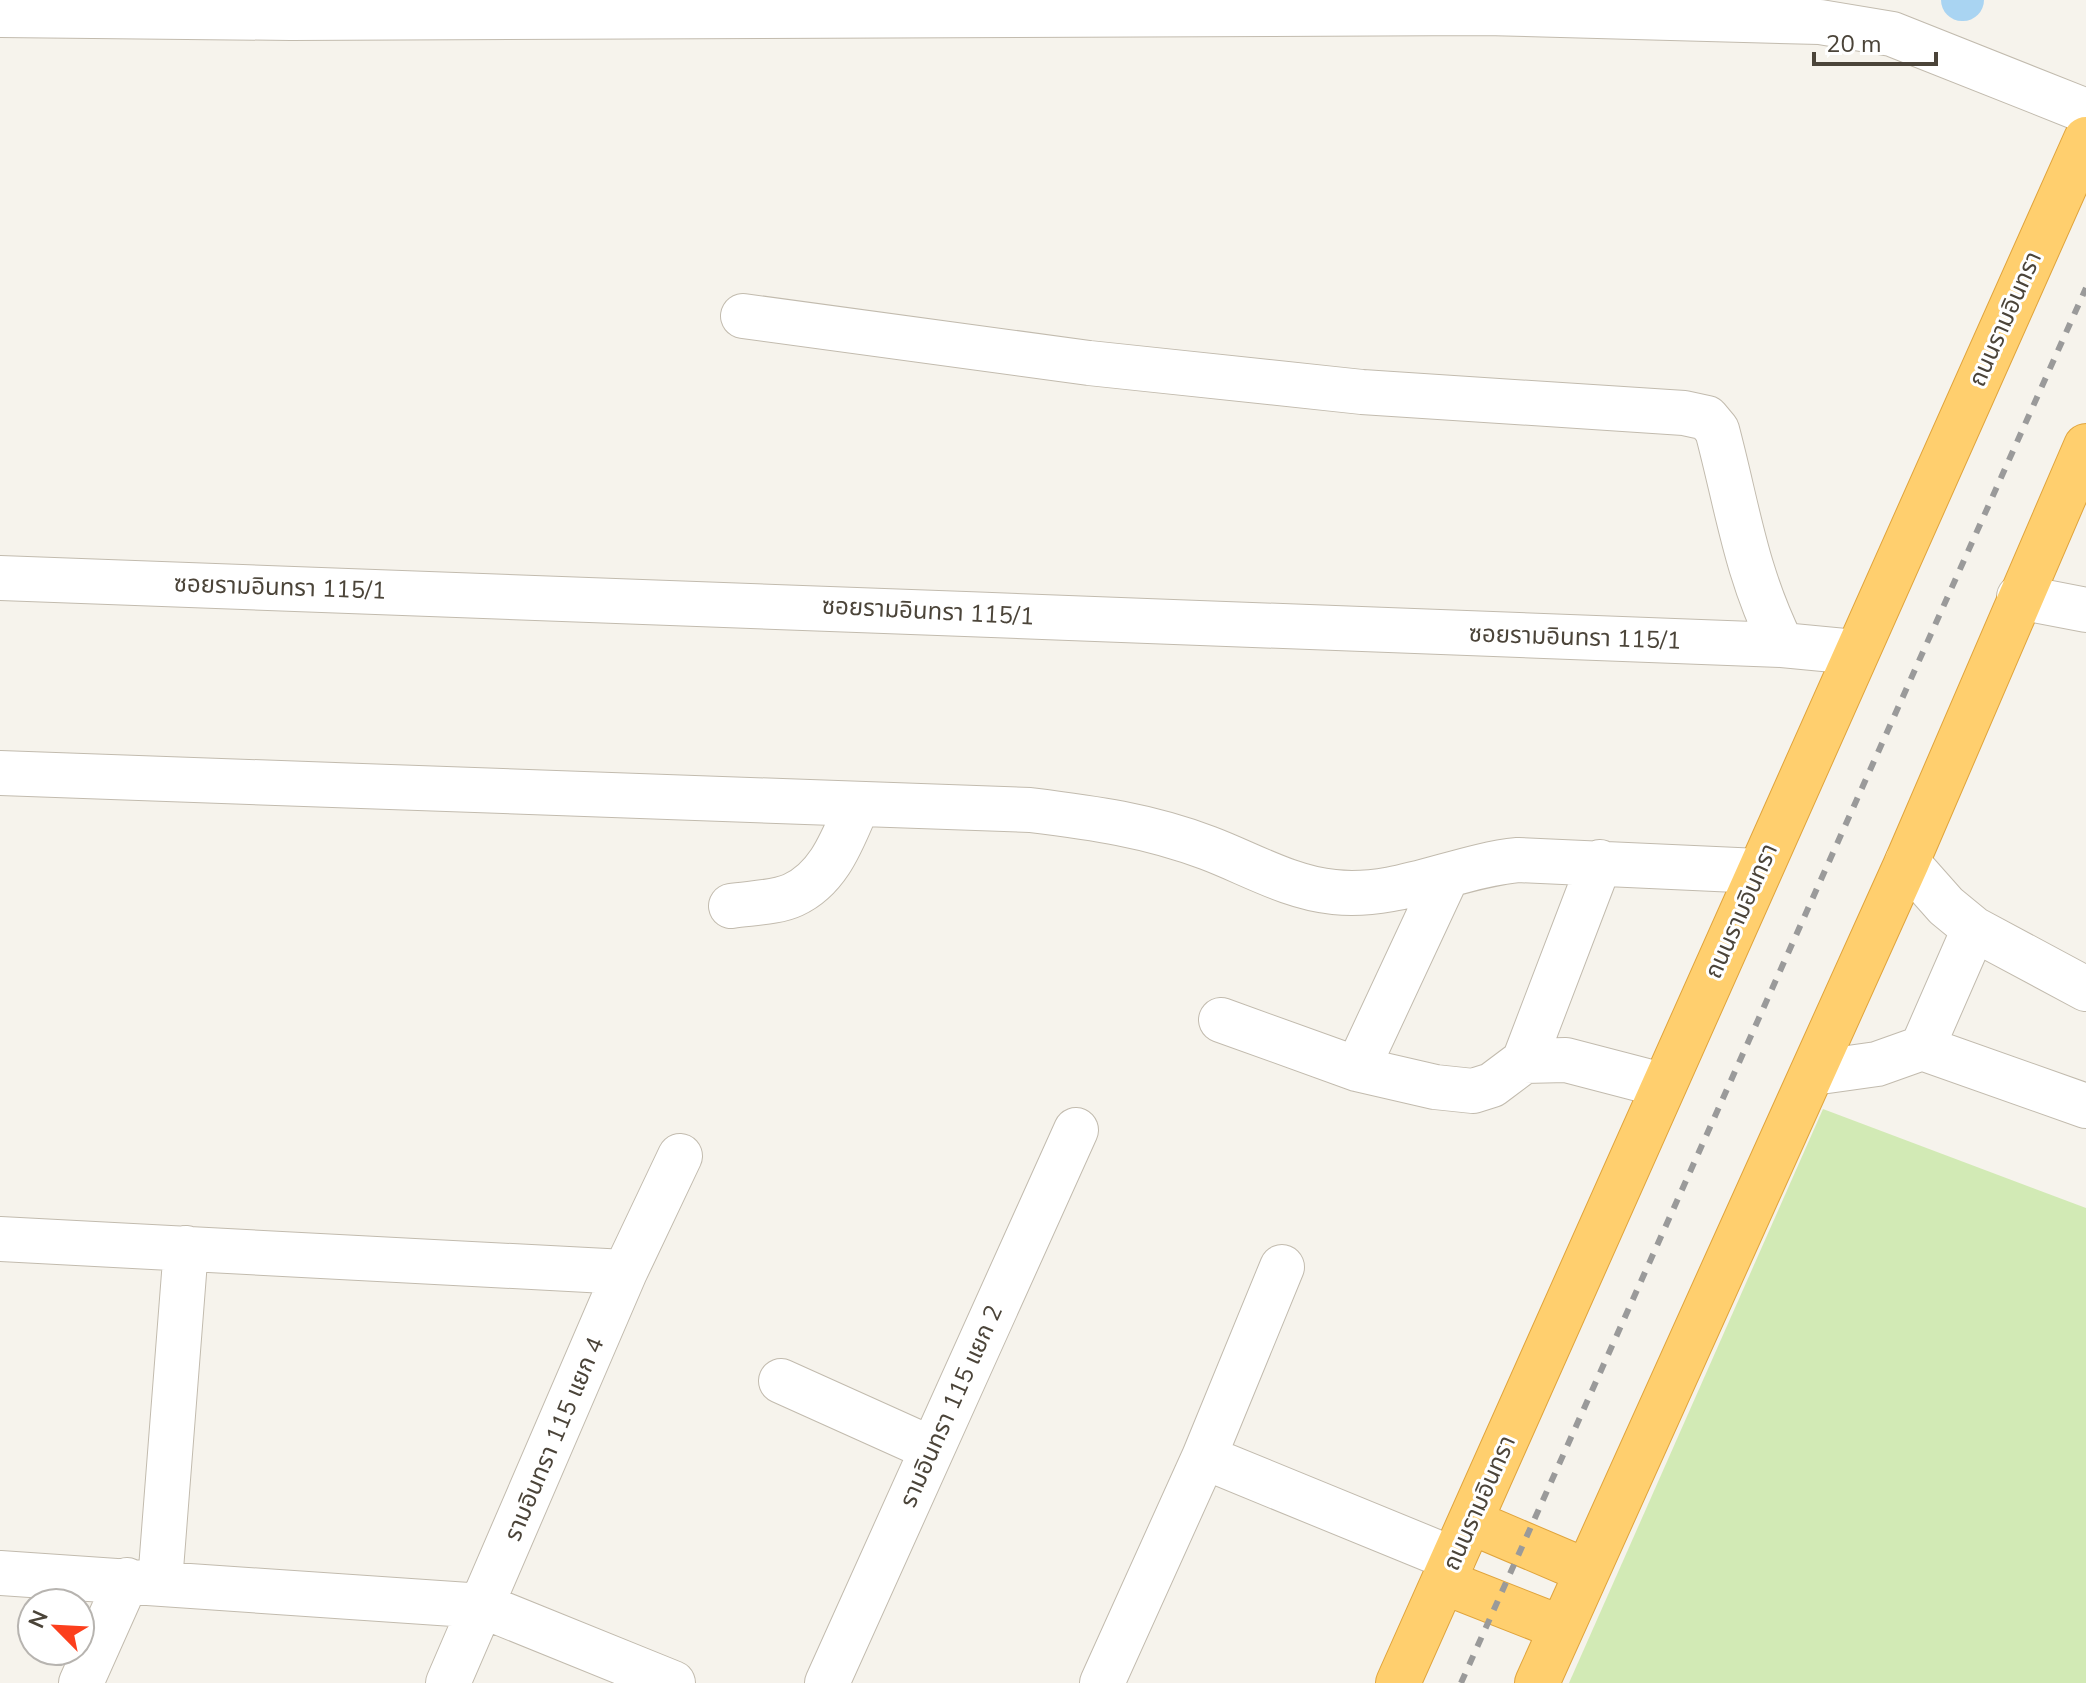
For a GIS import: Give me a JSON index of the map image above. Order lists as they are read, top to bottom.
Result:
{
  "streets": {
    "highway": ["ถนนรามอินทรา"],
    "street": ["ซอยรามอินทรา 115/1", "รามอินทรา 115 แยก 2", "รามอินทรา 115 แยก 4"]
  },
  "crossings": [
    ["ถนนรามอินทรา", "ซอยรามอินทรา 115/1"]
  ],
  "scale_bar": "20 m",
  "north": "top left"
}
